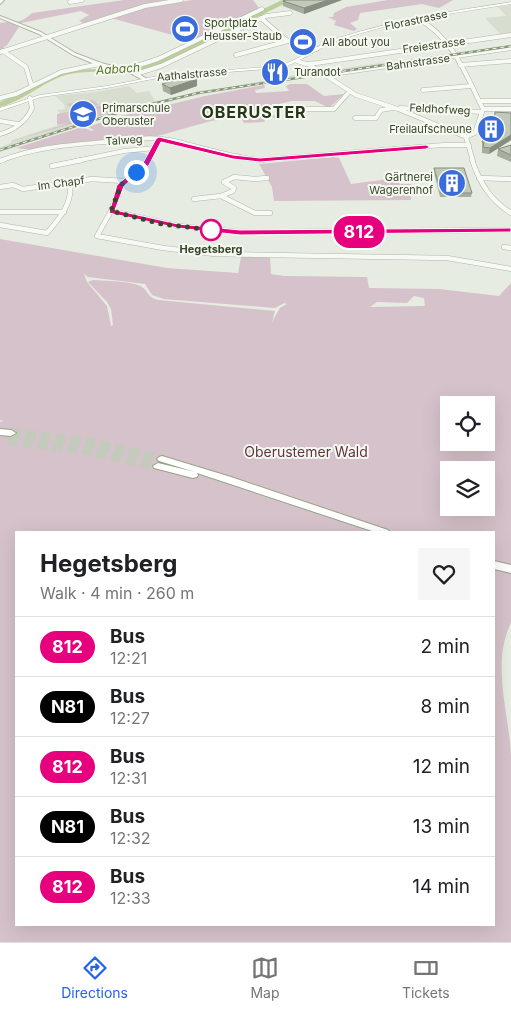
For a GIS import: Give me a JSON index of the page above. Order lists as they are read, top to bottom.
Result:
{
  "streets": {
    "main road": ["Florastrasse", "Aathalstrasse"],
    "street": [
      "Freiestrasse",
      "Bahnstrasse",
      "Feldhofweg",
      "Talweg",
      "Im Chapf"
    ]
  },
  "crossings": [
    ["Florastrasse", "Freiestrasse"],
    ["Florastrasse", "Aathalstrasse"],
    ["Freiestrasse", "Aathalstrasse"]
  ],
  "districts": ["OBERUSTER"],
  "water": ["Aabach"],
  "parks": ["Oberustemer Wald"],
  "places": {
    "sports": ["Sportplatz Heusser-Staub", "All about you"],
    "restaurant": ["Turandot"],
    "school or university": ["Primarschule Oberuster"],
    "building": ["Freilaufscheune", "Gärtnerei Wagerenhof"],
    "other": ["Hegetsberg"]
  },
  "lines": ["bus line 812"],
  "page": {
    "on_map": "812",
    "heading": ["Hegetsberg", "Walk · 4 min · 260 m"],
    "list": [
      {
        "mark": "812",
        "name": "Bus",
        "note": "12:21",
        "value": "2 min"
      },
      {
        "mark": "N81",
        "name": "Bus",
        "note": "12:27",
        "value": "8 min"
      },
      {
        "mark": "812",
        "name": "Bus",
        "note": "12:31",
        "value": "12 min"
      },
      {
        "mark": "N81",
        "name": "Bus",
        "note": "12:32",
        "value": "13 min"
      },
      {
        "mark": "812",
        "name": "Bus",
        "note": "12:33",
        "value": "14 min"
      }
    ],
    "tabs": ["Directions", "Map", "Tickets"]
  }
}
